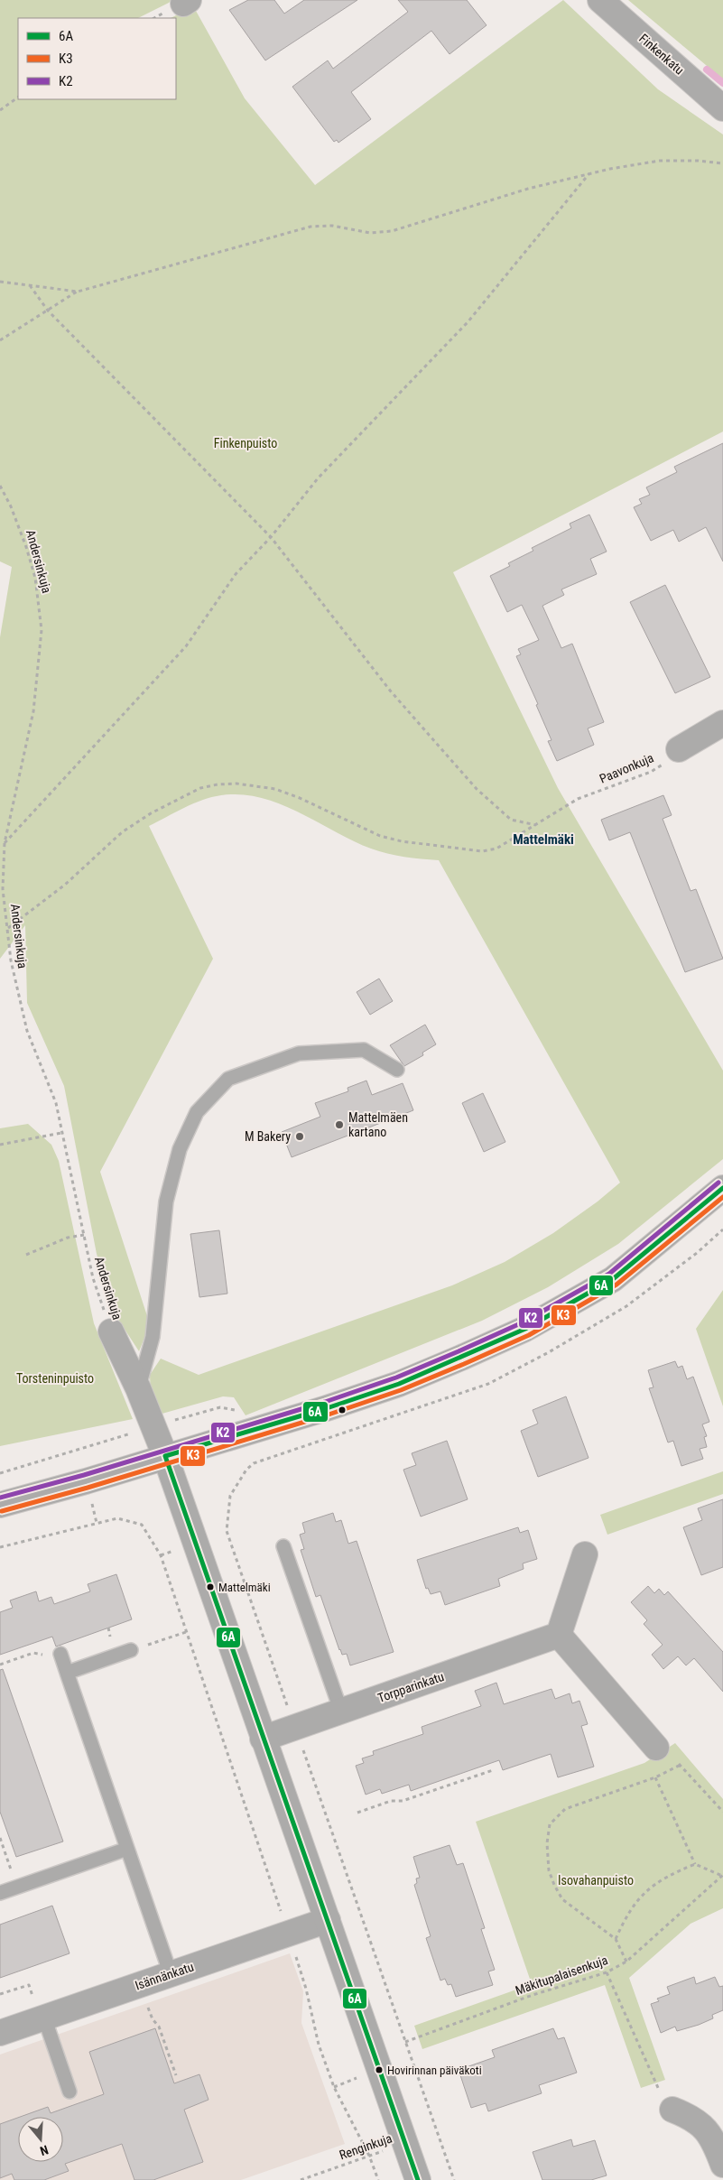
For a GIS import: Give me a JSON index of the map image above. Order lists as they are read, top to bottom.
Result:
{
  "streets": {
    "street": ["Finkenkatu", "Torpparinkatu", "Isännänkatu"],
    "path": [
      "Andersinkuja",
      "Paavonkuja",
      "Mäkitupalaisenkuja",
      "Renginkuja"
    ]
  },
  "crossings": [
    ["Andersinkuja", "Paavonkuja"]
  ],
  "districts": ["Mattelmäki"],
  "parks": ["Finkenpuisto", "Torsteninpuisto", "Isovahanpuisto"],
  "places": [
    "Mattelmäen kartano",
    "M Bakery",
    "Mattelmäki",
    "Hovirinnan päiväkoti"
  ],
  "lines": ["transit line K2", "transit line 6A", "transit line K3"],
  "legend": ["6A", "K3", "K2"],
  "north": "bottom"
}
